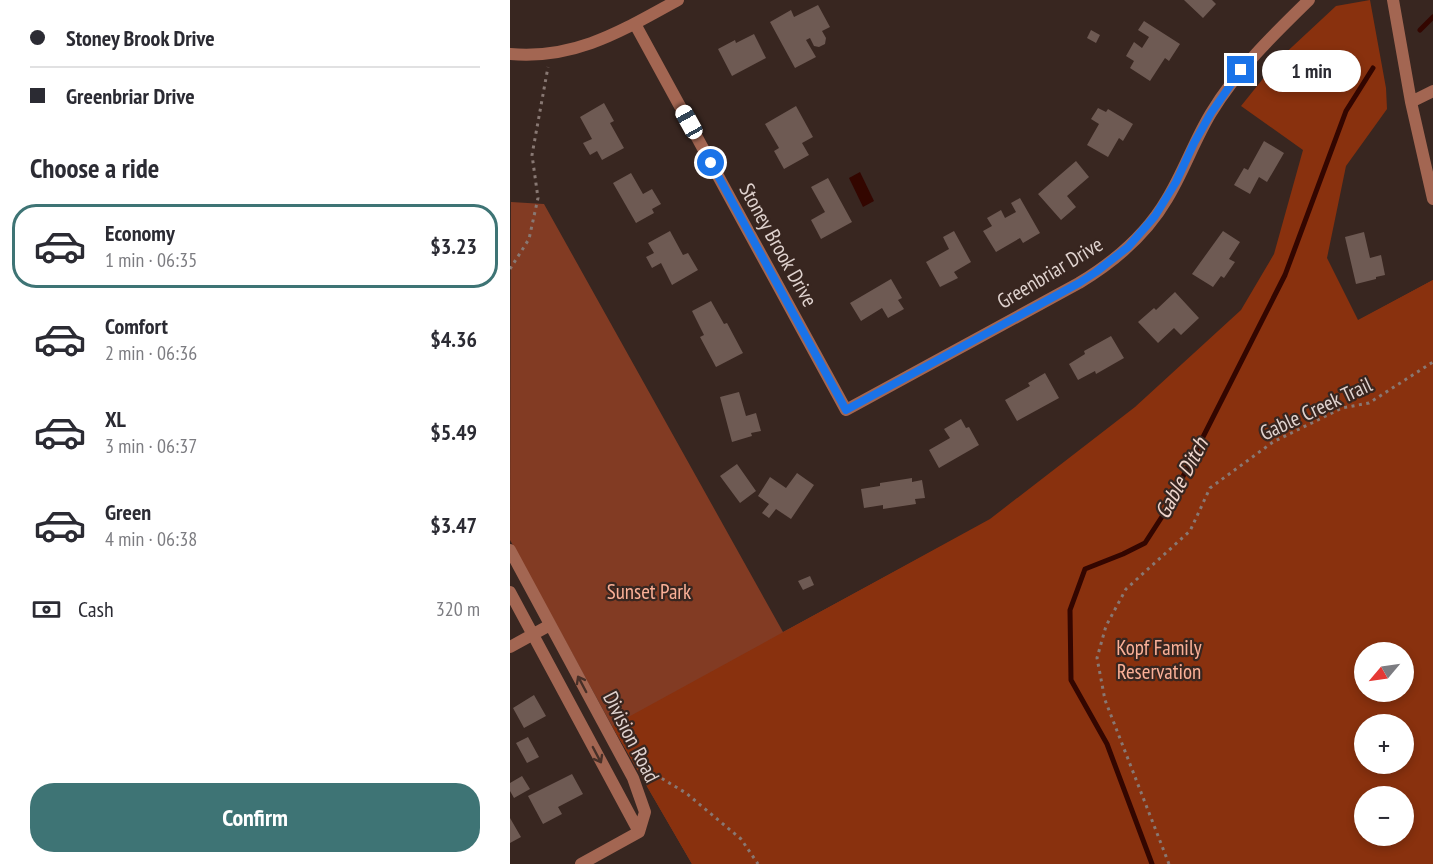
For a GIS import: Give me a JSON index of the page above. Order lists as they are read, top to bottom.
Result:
{
  "streets": {
    "street": ["Stoney Brook Drive", "Greenbriar Drive", "Division Road"],
    "path": ["Gable Creek Trail"]
  },
  "crossings": [
    ["Stoney Brook Drive", "Greenbriar Drive"]
  ],
  "water": ["Gable Ditch"],
  "parks": ["Sunset Park", "Kopf Family Reservation"],
  "north": "bottom left",
  "page": {
    "banner": ["Stoney Brook Drive", "Greenbriar Drive"],
    "bubble": "1 min",
    "heading": "Choose a ride",
    "list": [
      {
        "name": "Economy",
        "note": "1 min · 06:35",
        "value": "$3.23"
      },
      {
        "name": "Comfort",
        "note": "2 min · 06:36",
        "value": "$4.36"
      },
      {
        "name": "XL",
        "note": "3 min · 06:37",
        "value": "$5.49"
      },
      {
        "name": "Green",
        "note": "4 min · 06:38",
        "value": "$3.47"
      }
    ],
    "pay": ["Cash", "320 m"],
    "map_buttons": ["+", "−"],
    "buttons": "Confirm"
  }
}
